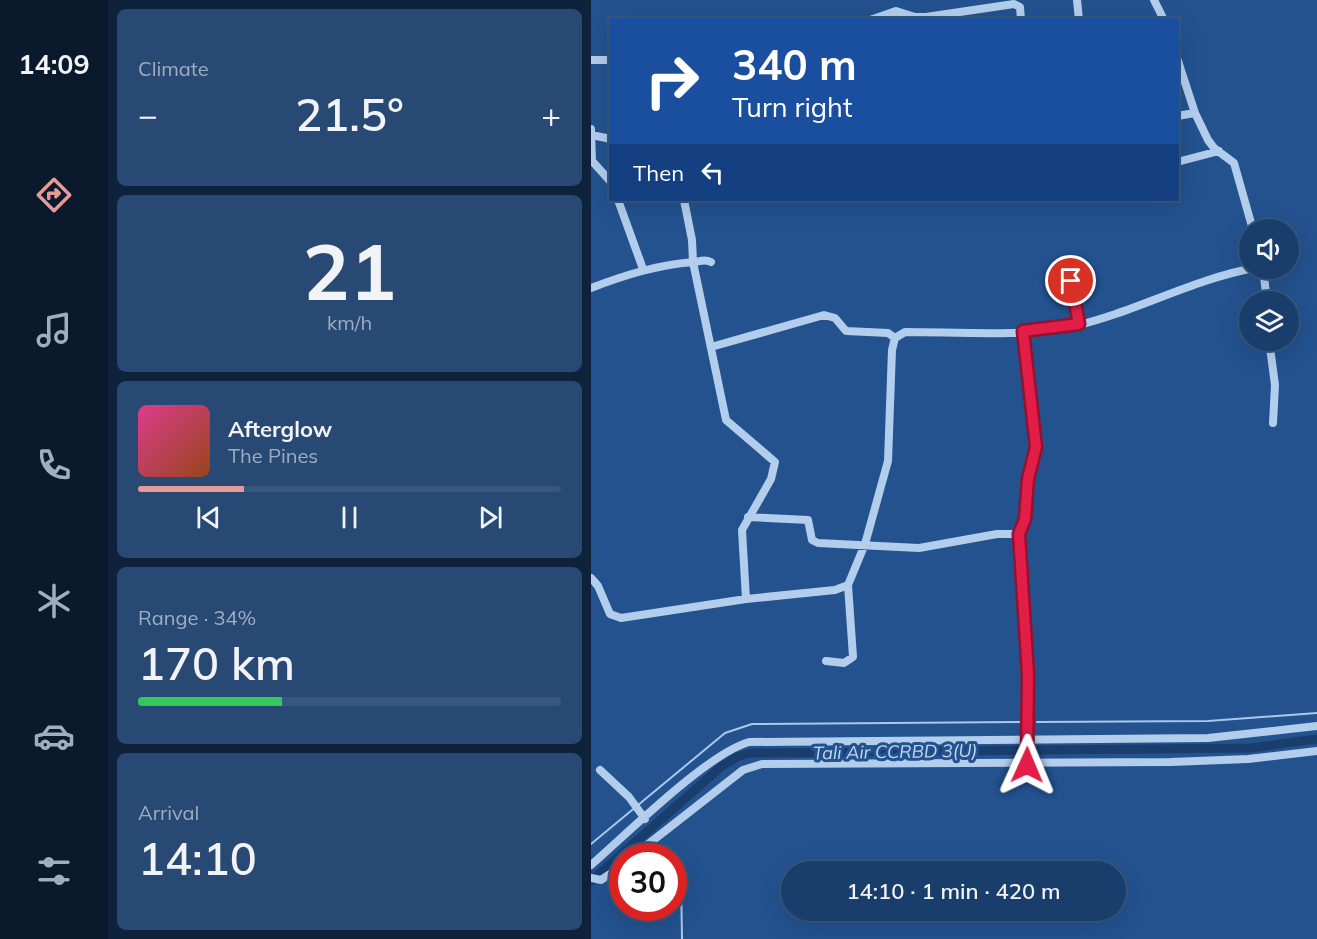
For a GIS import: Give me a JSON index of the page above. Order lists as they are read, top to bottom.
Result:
{
  "water": ["Tali Air CCRBD 3(U)"],
  "page": {
    "tabs": "14:09",
    "tile": [
      "Climate",
      ["21", "km/h"],
      ["Range · 34%", "170 km"],
      ["Arrival", "14:10"]
    ],
    "turn": ["340 m", "Turn right"],
    "heat": ["−", "21.5°", "+"],
    "then": "Then",
    "song": ["Afterglow", "The Pines"],
    "limit": "30",
    "trip": "14:10 · 1 min · 420 m"
  }
}
